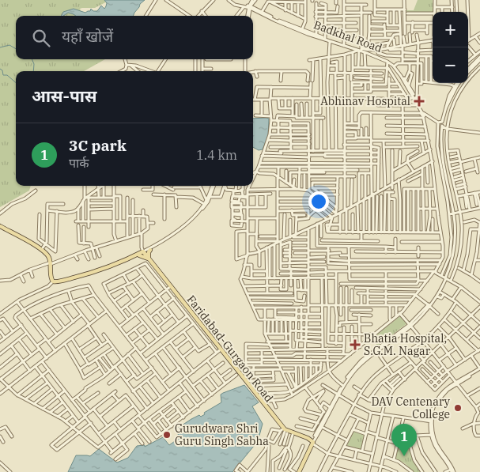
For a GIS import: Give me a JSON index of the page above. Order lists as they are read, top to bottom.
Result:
{
  "streets": {
    "main road": ["Faridabad-Gurgaon Road"],
    "street": ["Badkhal Road"]
  },
  "places": {
    "health": ["Abhinav Hospital", "Bhatia Hospital, S.G.M. Nagar"],
    "other": ["DAV Centenary College", "Gurudwara Shri Guru Singh Sabha"]
  },
  "page": {
    "map_buttons": ["+", "−"],
    "search": "यहाँ खोजें",
    "heading": "आस-पास",
    "list": [
      {
        "mark": "1",
        "name": "3C park",
        "note": "पार्क",
        "value": "1.4 km"
      }
    ],
    "pins": "1"
  }
}
